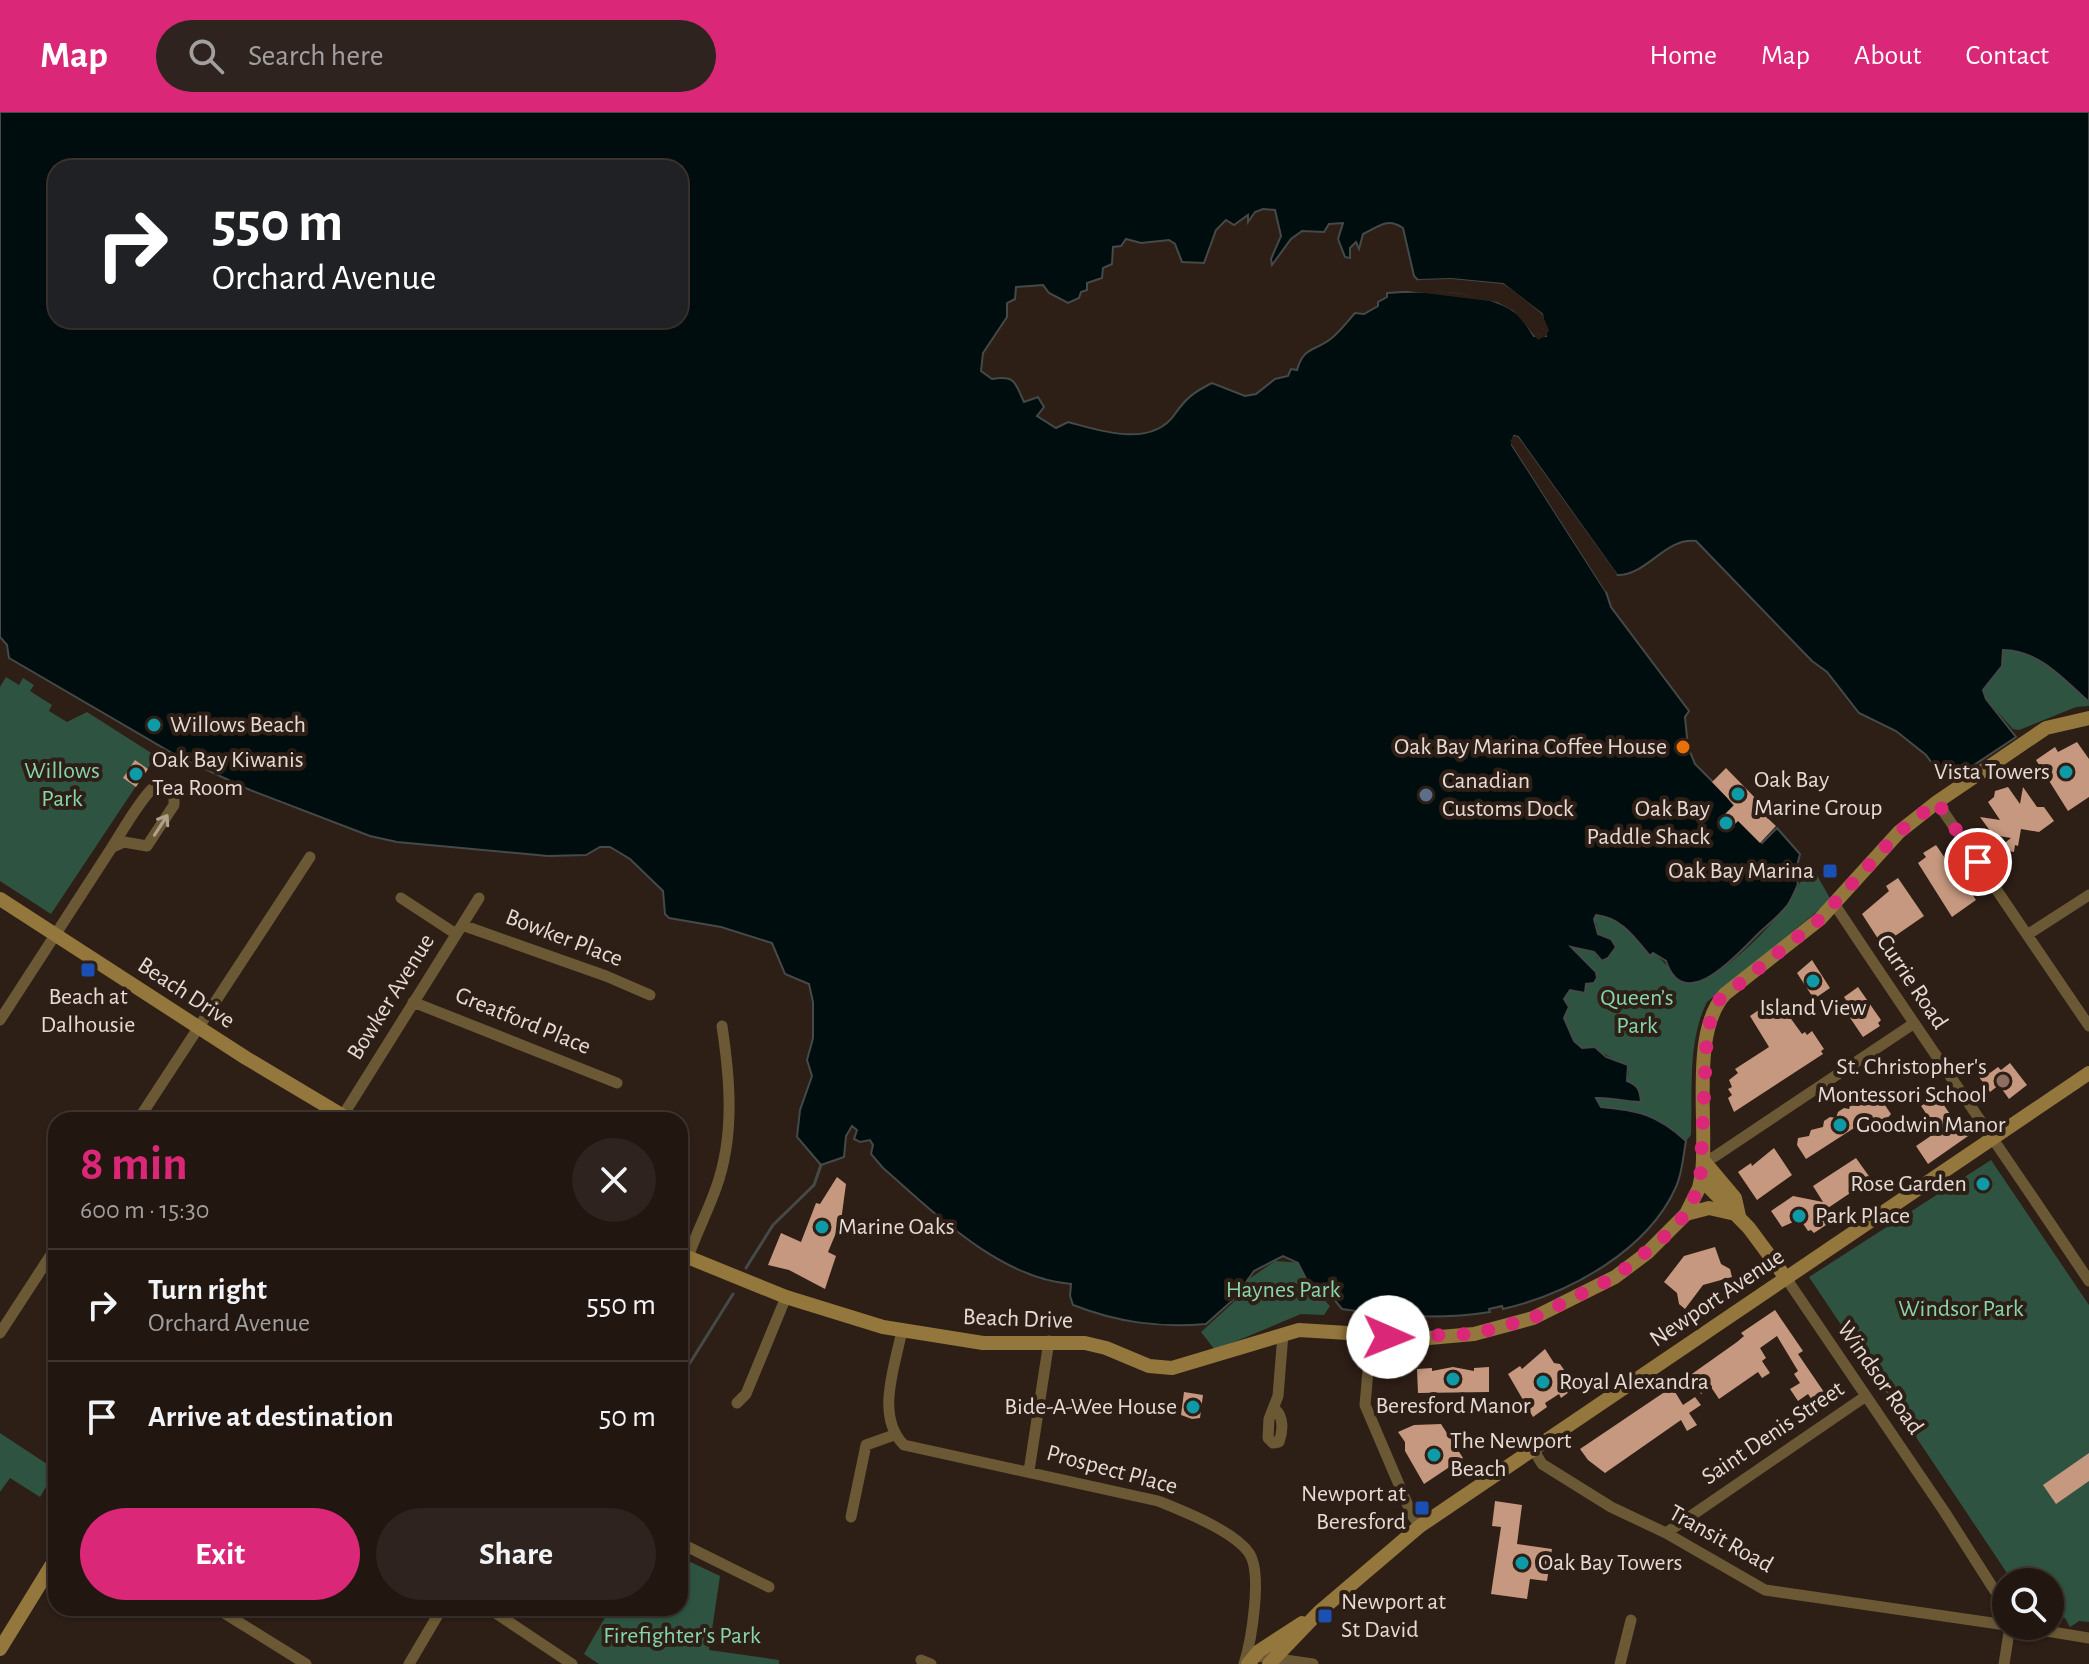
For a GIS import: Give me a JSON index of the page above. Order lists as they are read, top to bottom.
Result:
{
  "streets": {
    "main road": ["Beach Drive", "Newport Avenue", "Windsor Road"],
    "street": [
      "Bowker Place",
      "Currie Road",
      "Bowker Avenue",
      "Greatford Place",
      "Saint Denis Street",
      "Prospect Place",
      "Transit Road"
    ]
  },
  "crossings": [
    ["Bowker Place", "Bowker Avenue"],
    ["Currie Road", "Beach Drive"],
    ["Currie Road", "Newport Avenue"],
    ["Beach Drive", "Windsor Road"],
    ["Bowker Avenue", "Greatford Place"],
    ["Newport Avenue", "Windsor Road"],
    ["Newport Avenue", "Transit Road"],
    ["Windsor Road", "Saint Denis Street"],
    ["Saint Denis Street", "Transit Road"]
  ],
  "parks": [
    "Willows Park",
    "Queen’s Park",
    "Haynes Park",
    "Windsor Park",
    "Firefighter's Park"
  ],
  "places": {
    "other": [
      "Willows Beach",
      "Oak Bay Marina Coffee House",
      "Vista Towers",
      "Oak Bay Kiwanis Tea Room",
      "Oak Bay Marine Group",
      "Canadian Customs Dock",
      "Oak Bay Paddle Shack",
      "Island View",
      "St. Christopher's Montessori School",
      "Goodwin Manor",
      "Rose Garden",
      "Park Place",
      "Marine Oaks",
      "Beresford Manor",
      "Royal Alexandra",
      "Bide-A-Wee House",
      "The Newport Beach",
      "Oak Bay Towers"
    ],
    "transit": [
      "Oak Bay Marina",
      "Beach at Dalhousie",
      "Newport at Beresford",
      "Newport at St David"
    ]
  },
  "page": {
    "header": "Map",
    "search": "Search here",
    "nav": [
      "Home",
      "Map",
      "About",
      "Contact"
    ],
    "turn": ["550 m", "Orchard Avenue"],
    "heading": ["8 min", "600 m · 15:30"],
    "list": [
      {
        "name": "Turn right",
        "note": "Orchard Avenue",
        "value": "550 m"
      },
      {
        "name": "Arrive at destination",
        "value": "50 m"
      }
    ],
    "buttons": ["Exit", "Share"]
  }
}
